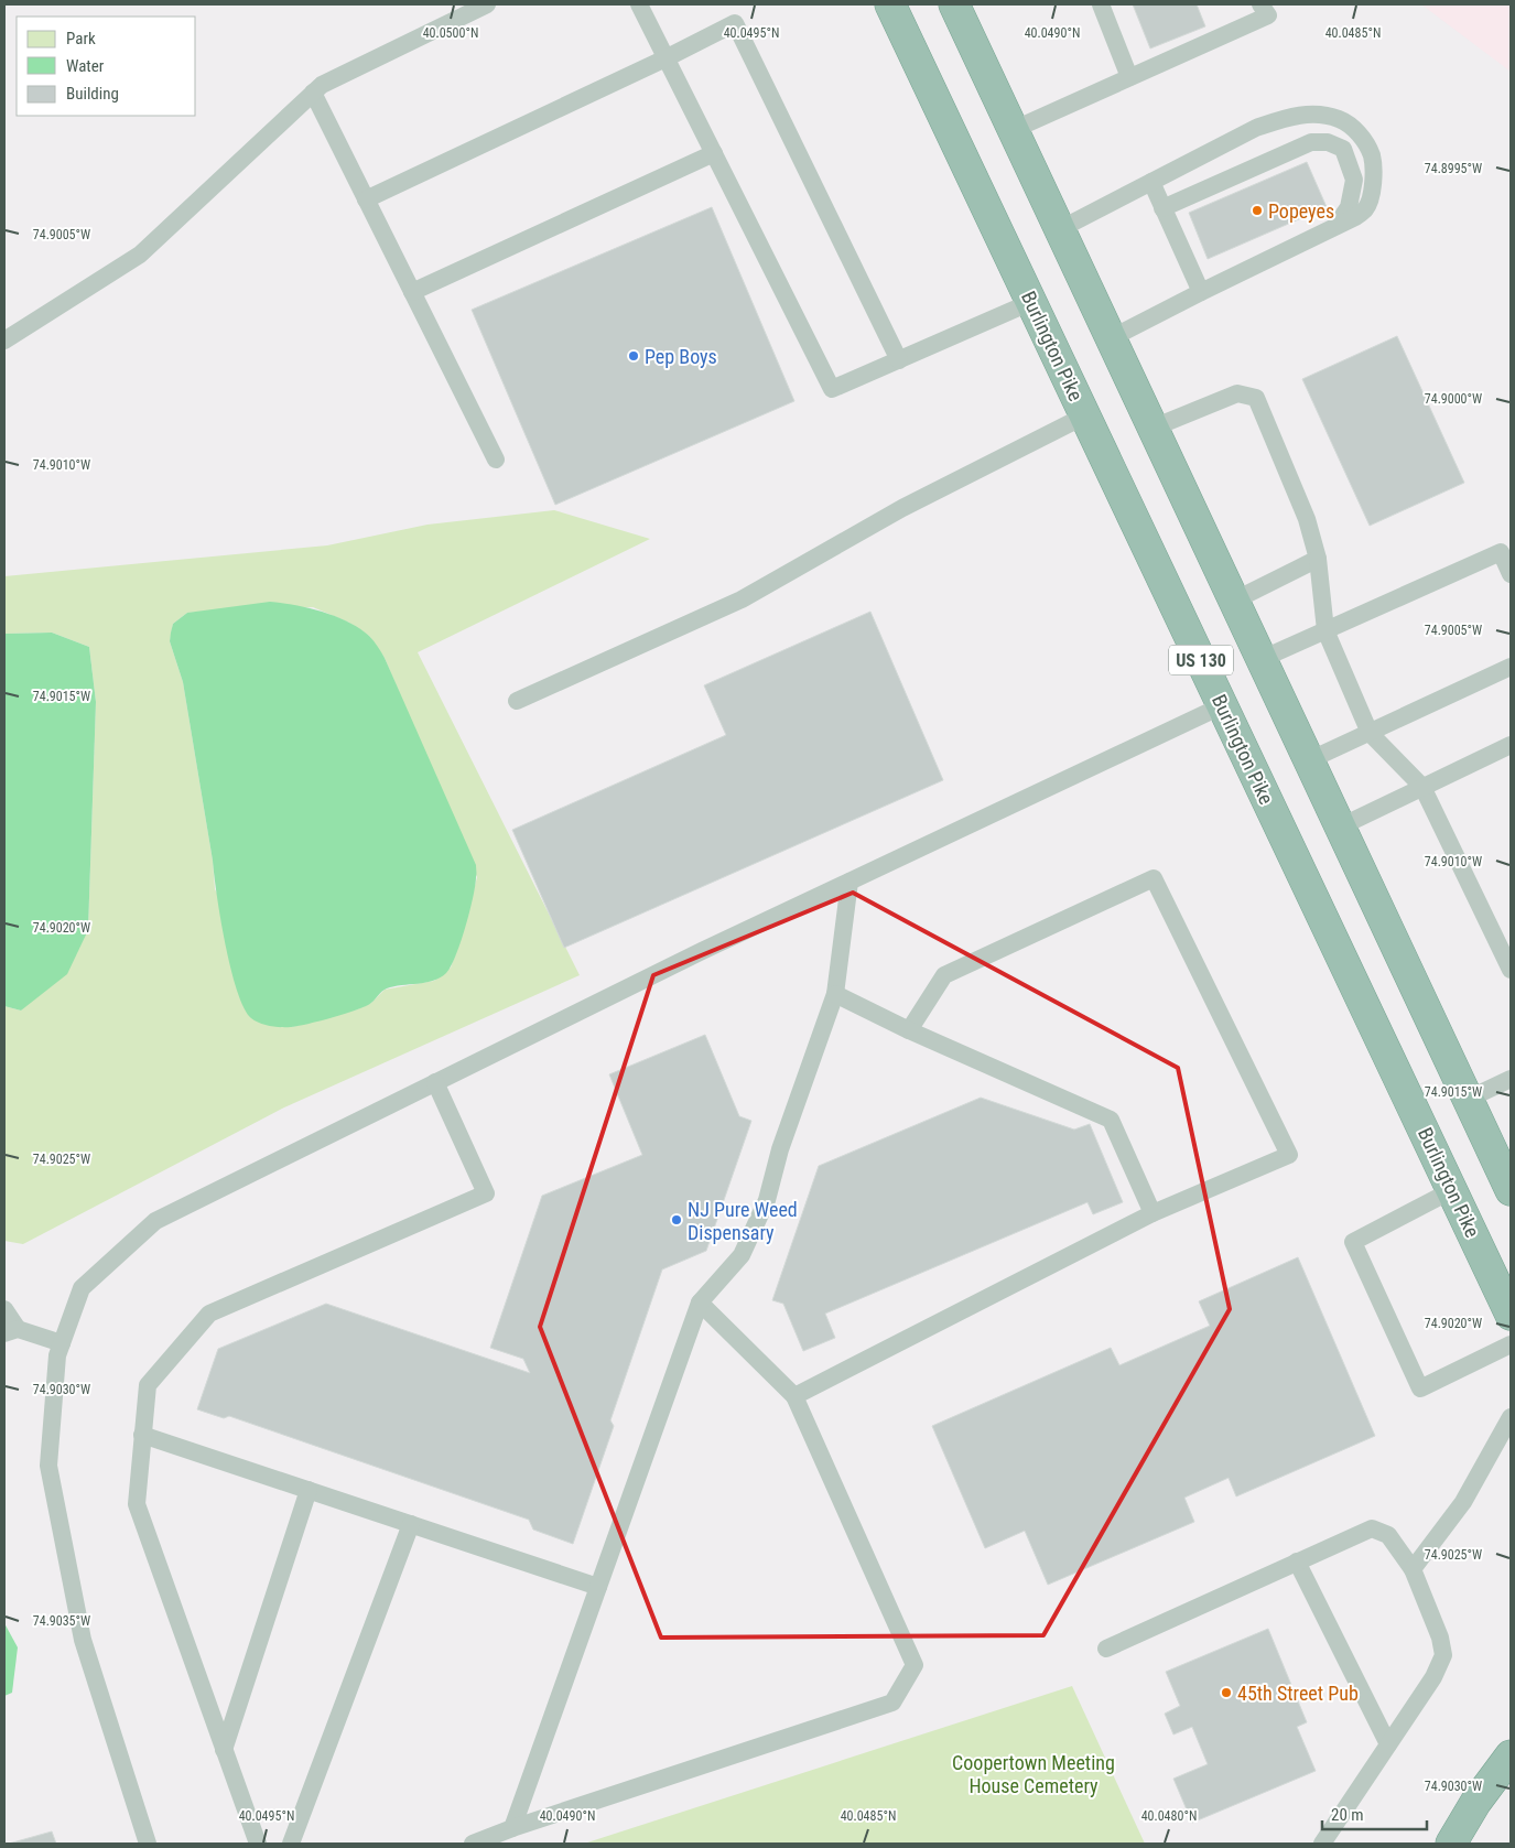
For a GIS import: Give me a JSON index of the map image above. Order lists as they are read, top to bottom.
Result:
{
  "streets": {
    "highway": ["Burlington Pike", "US 130"]
  },
  "parks": ["Coopertown Meeting House Cemetery"],
  "places": [
    "Popeyes",
    "Pep Boys",
    "NJ Pure Weed Dispensary",
    "45th Street Pub"
  ],
  "legend": ["Park", "Water", "Building"],
  "scale_bar": "20 m",
  "coordinates": [
    "40.0500°N",
    "40.0495°N",
    "40.0490°N",
    "40.0485°N",
    "74.8995°W",
    "74.9005°W",
    "74.9000°W",
    "74.9010°W",
    "74.9015°W",
    "74.9020°W",
    "74.9025°W",
    "74.9030°W",
    "74.9035°W",
    "40.0480°N"
  ]
}
